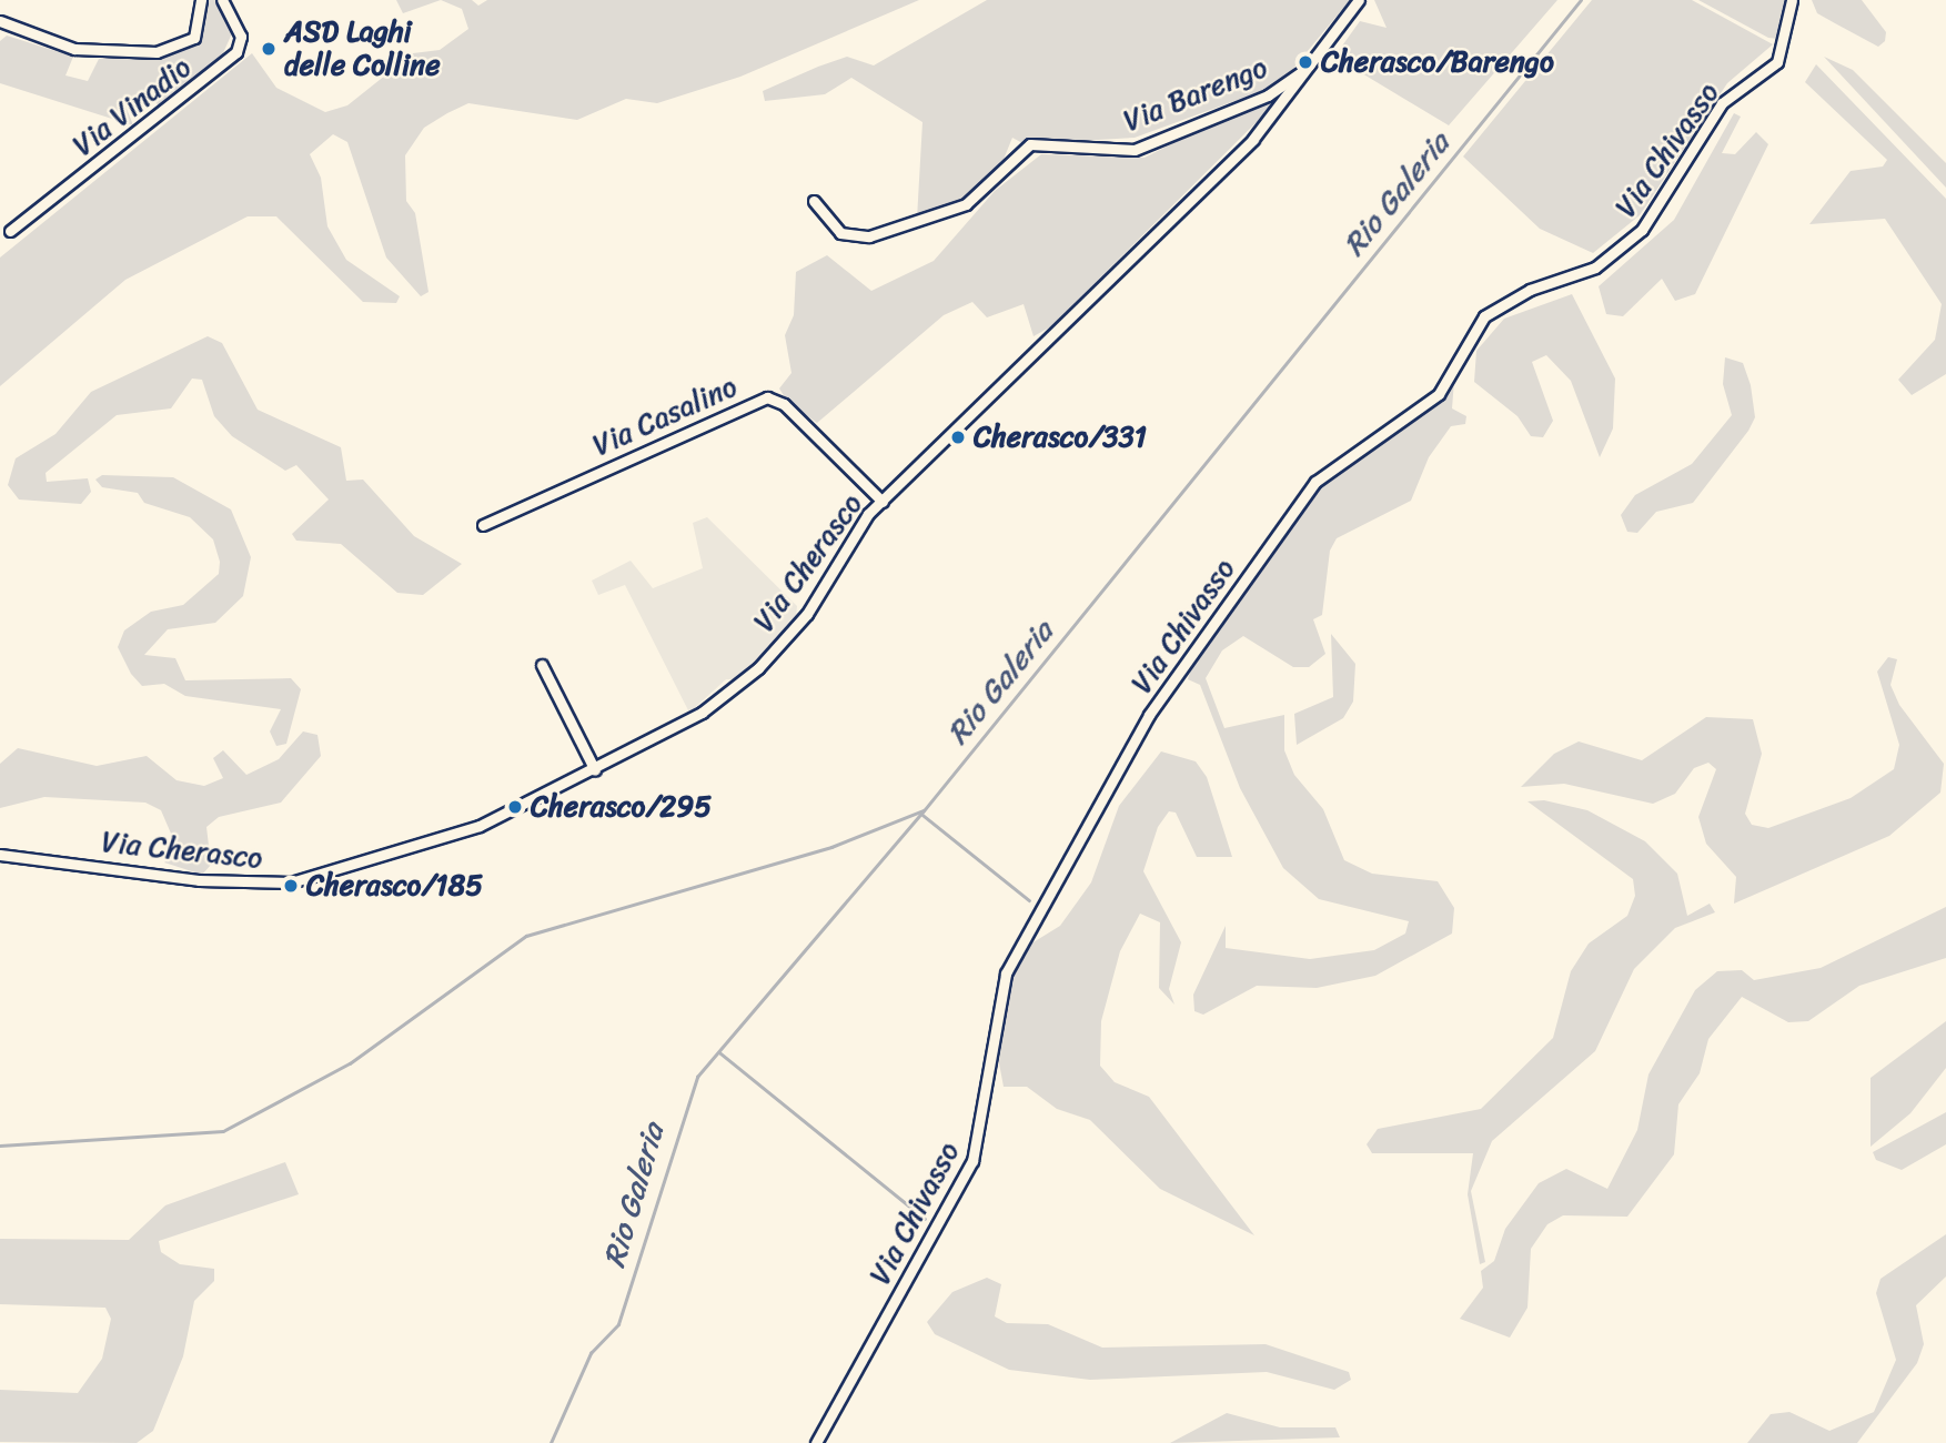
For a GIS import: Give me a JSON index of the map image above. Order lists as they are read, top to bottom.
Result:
{
  "streets": {
    "street": [
      "Via Barengo",
      "Via Vinadio",
      "Via Chivasso",
      "Via Casalino",
      "Via Cherasco"
    ]
  },
  "crossings": [
    ["Via Barengo", "Via Cherasco"],
    ["Via Casalino", "Via Cherasco"]
  ],
  "water": ["Rio Galeria"],
  "places": [
    "ASD Laghi delle Colline",
    "Cherasco/Barengo",
    "Cherasco/331",
    "Cherasco/295",
    "Cherasco/185"
  ]
}
